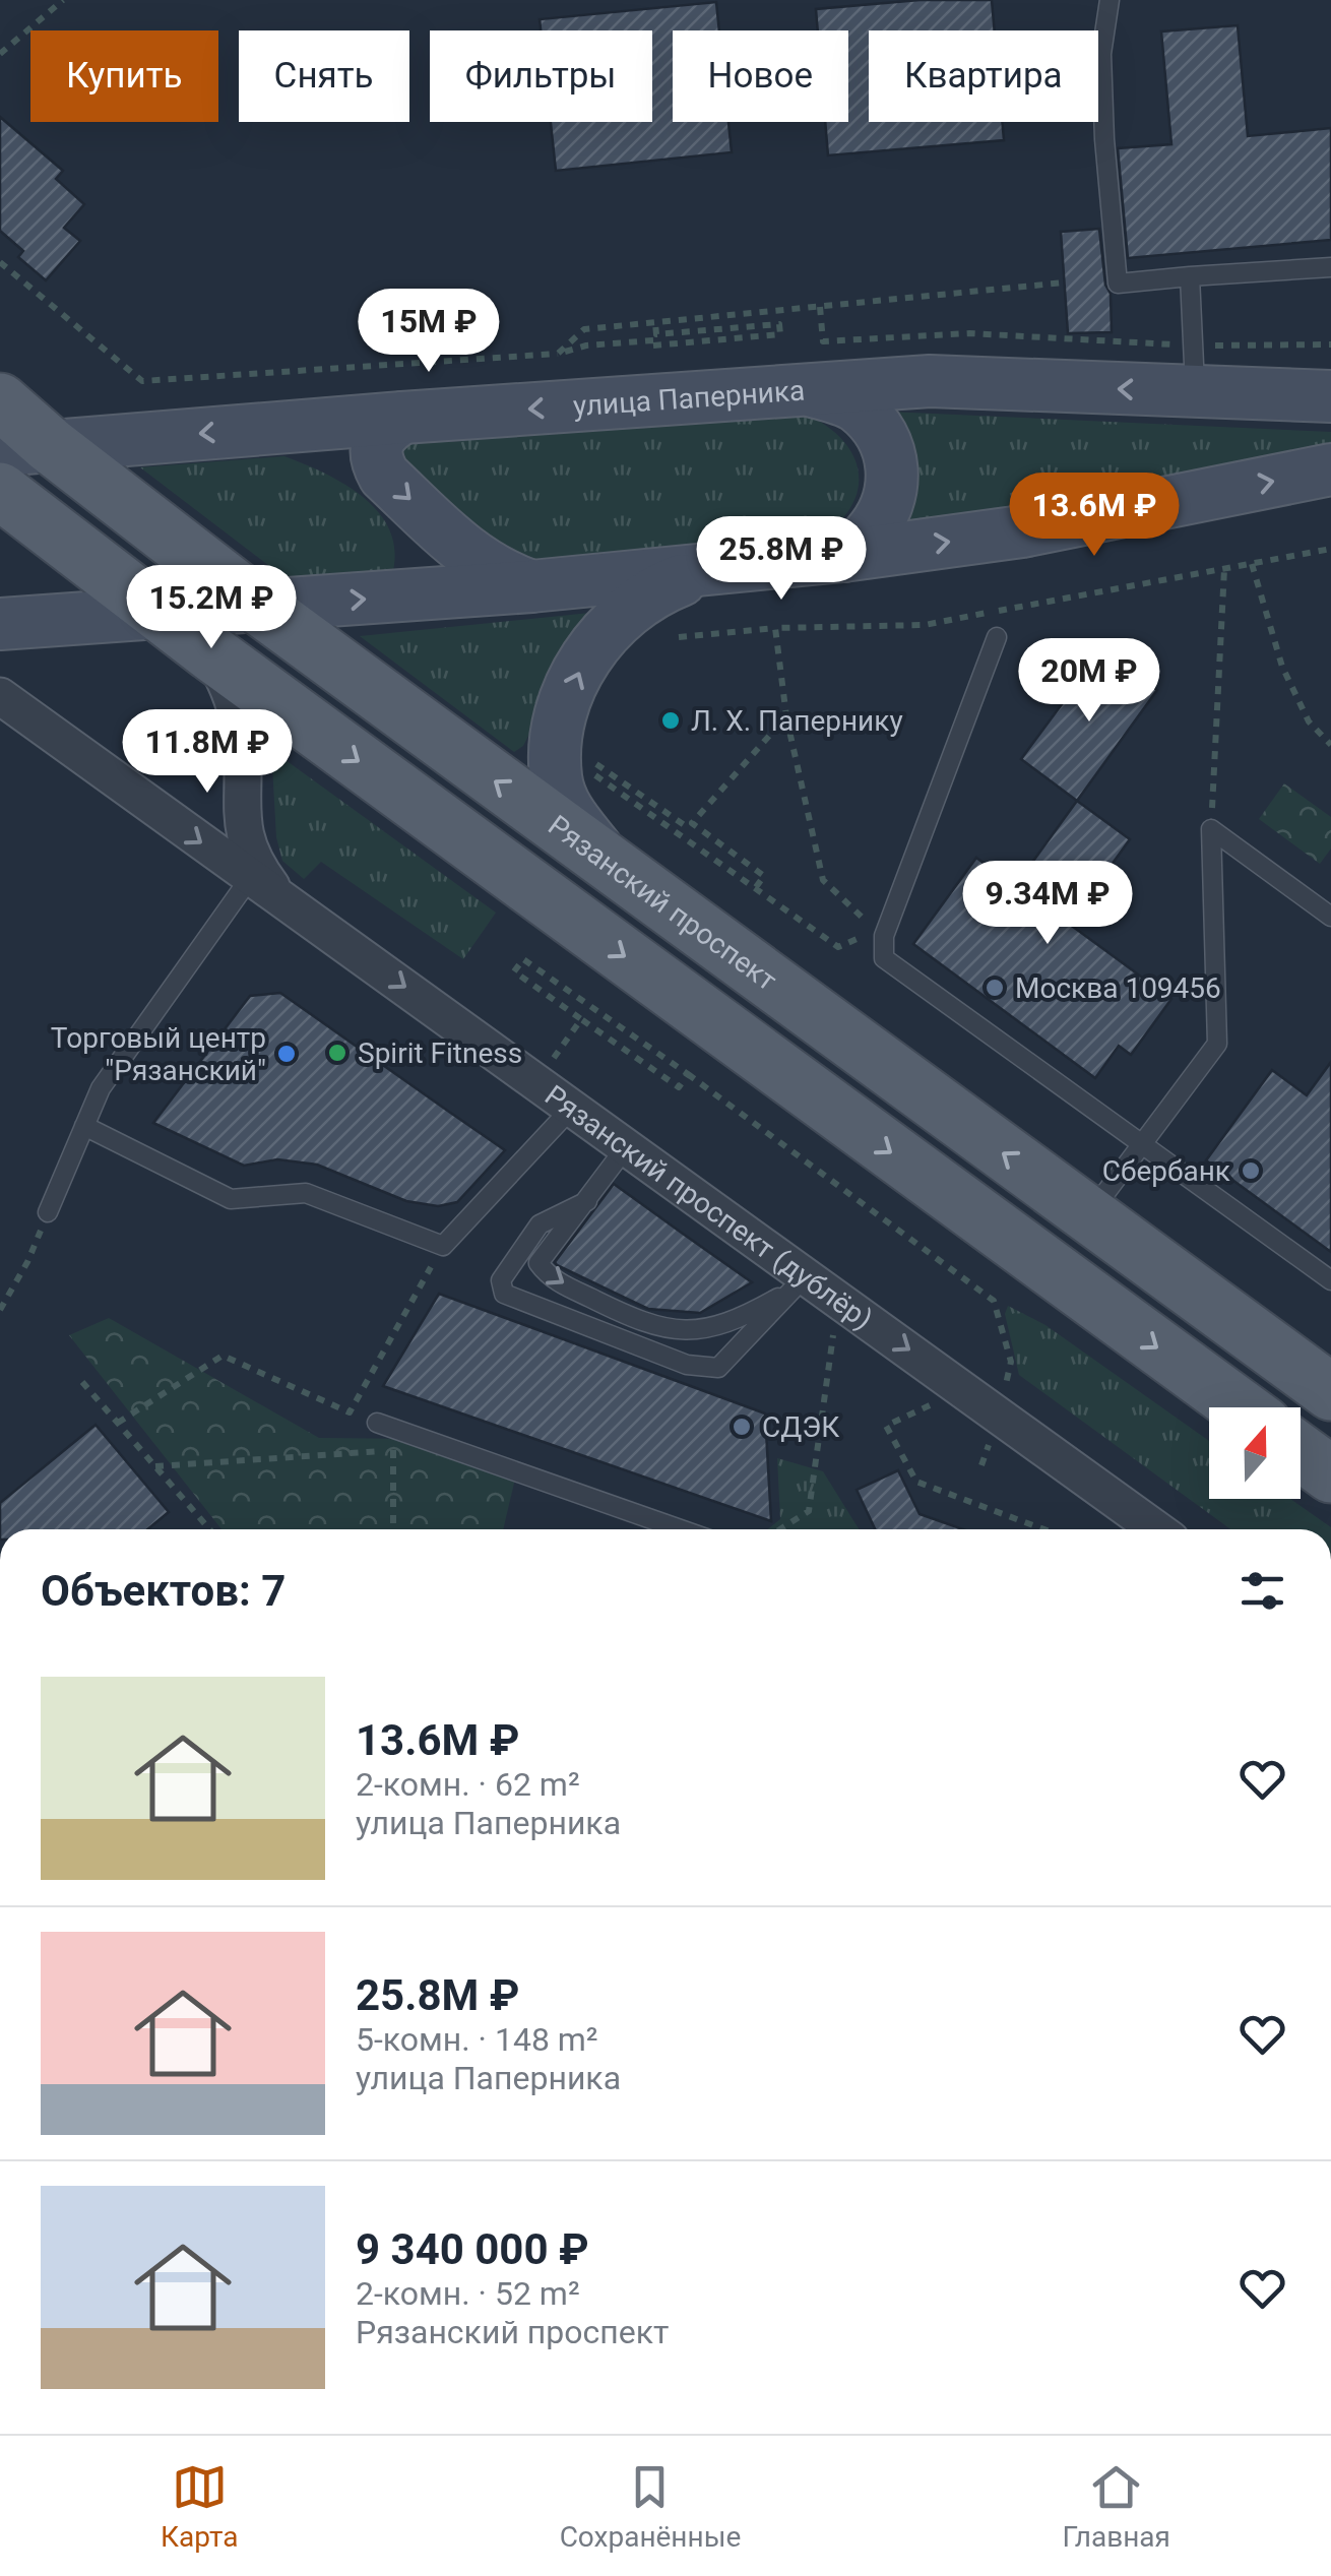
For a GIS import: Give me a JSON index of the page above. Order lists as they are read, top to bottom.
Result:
{
  "streets": {
    "main road": ["улица Паперника", "Рязанский проспект"],
    "street": ["Рязанский проспект (дублёр)"]
  },
  "crossings": [
    ["улица Паперника", "Рязанский проспект"]
  ],
  "one_way": ["Рязанский проспект (дублёр)"],
  "places": [
    "Л. Х. Папернику",
    "Москва 109456",
    "Spirit Fitness",
    "Торговый центр \"Рязанский\"",
    "Сбербанк",
    "СДЭК"
  ],
  "north": "top",
  "page": {
    "chip": [
      "Купить",
      "Снять",
      "Фильтры",
      "Новое",
      "Квартира"
    ],
    "price": [
      "15M ₽",
      "13.6M ₽",
      "25.8M ₽",
      "15.2M ₽",
      "20M ₽",
      "11.8M ₽",
      "9.34M ₽"
    ],
    "heading": "Объектов: 7",
    "list": [
      {
        "name": "13.6M ₽",
        "note": "2-комн. · 62 m² · улица Паперника"
      },
      {
        "name": "25.8M ₽",
        "note": "5-комн. · 148 m² · улица Паперника"
      },
      {
        "name": "9 340 000 ₽",
        "note": "2-комн. · 52 m² · Рязанский проспект"
      }
    ],
    "tabs": ["Карта", "Сохранённые", "Главная"]
  }
}
